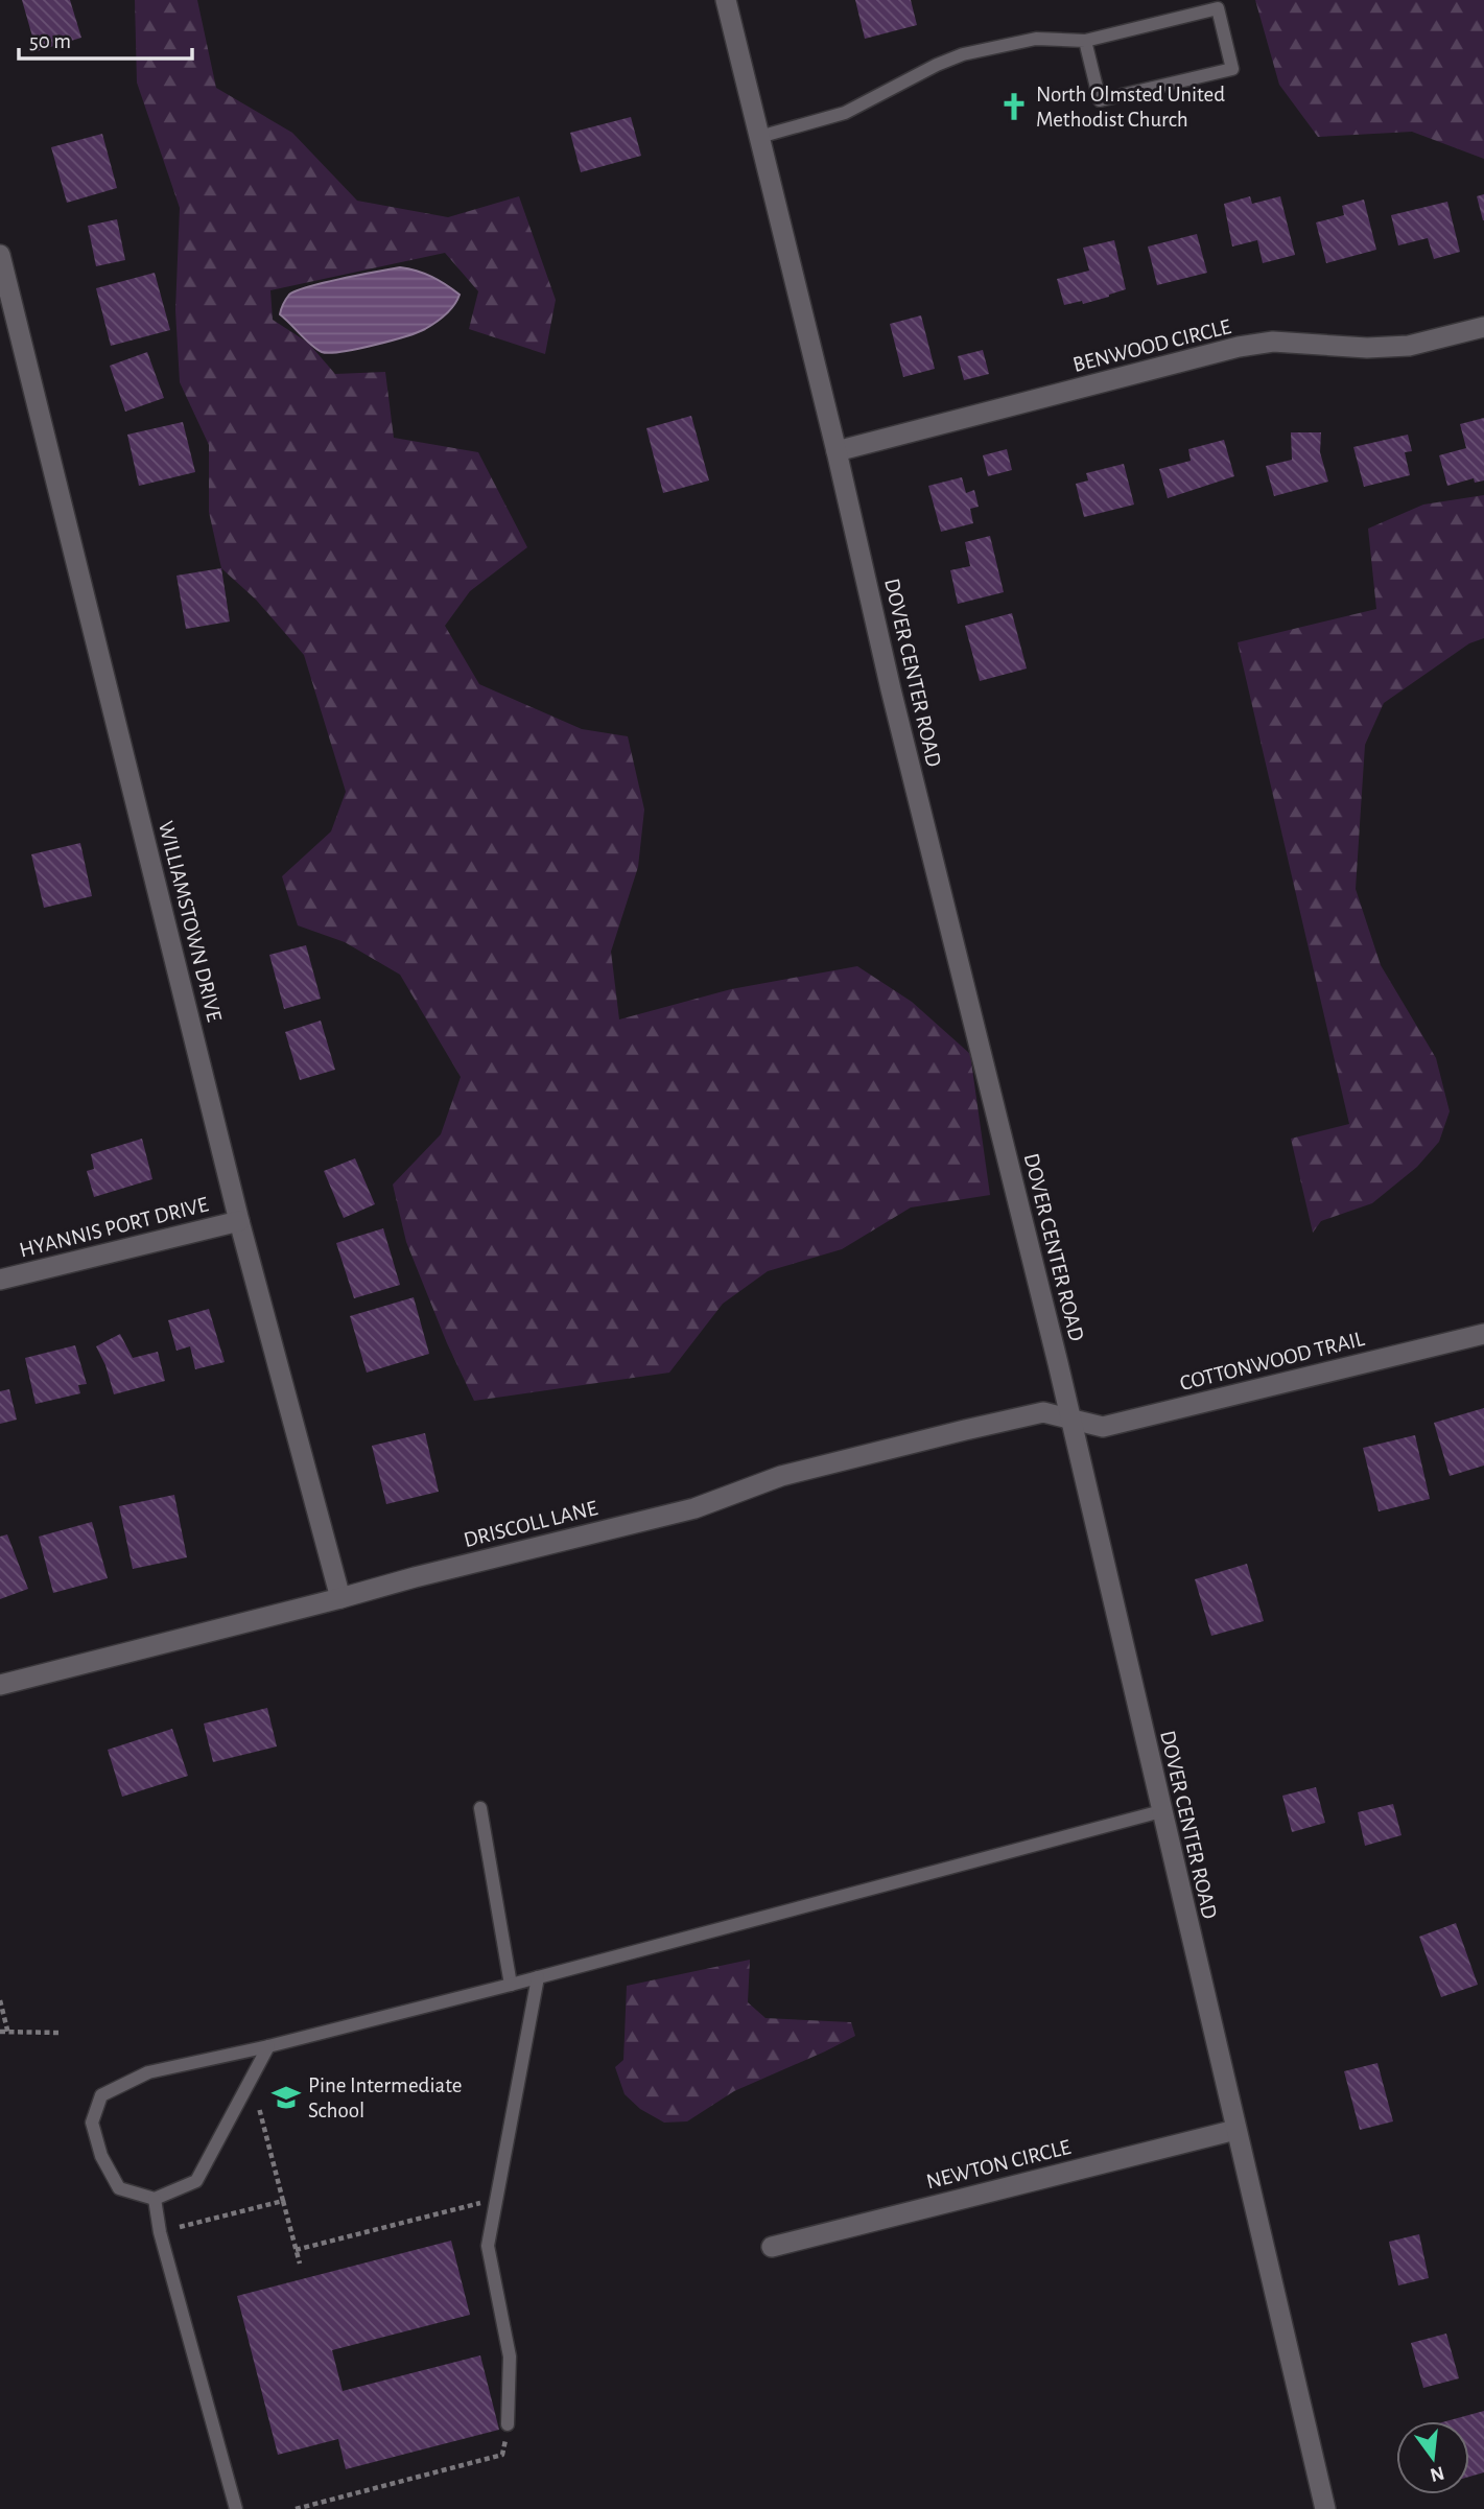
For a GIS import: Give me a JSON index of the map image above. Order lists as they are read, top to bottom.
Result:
{
  "streets": {
    "street": [
      "BENWOOD CIRCLE",
      "DOVER CENTER ROAD",
      "WILLIAMSTOWN DRIVE",
      "HYANNIS PORT DRIVE",
      "COTTONWOOD TRAIL",
      "DRISCOLL LANE",
      "NEWTON CIRCLE"
    ]
  },
  "crossings": [
    ["BENWOOD CIRCLE", "DOVER CENTER ROAD"],
    ["DOVER CENTER ROAD", "COTTONWOOD TRAIL"],
    ["DOVER CENTER ROAD", "DRISCOLL LANE"],
    ["DOVER CENTER ROAD", "NEWTON CIRCLE"],
    ["WILLIAMSTOWN DRIVE", "HYANNIS PORT DRIVE"],
    ["WILLIAMSTOWN DRIVE", "DRISCOLL LANE"],
    ["COTTONWOOD TRAIL", "DRISCOLL LANE"]
  ],
  "places": {
    "church": ["North Olmsted United Methodist Church"],
    "school or university": ["Pine Intermediate School"]
  },
  "scale_bar": "50 m",
  "north": "bottom"
}
